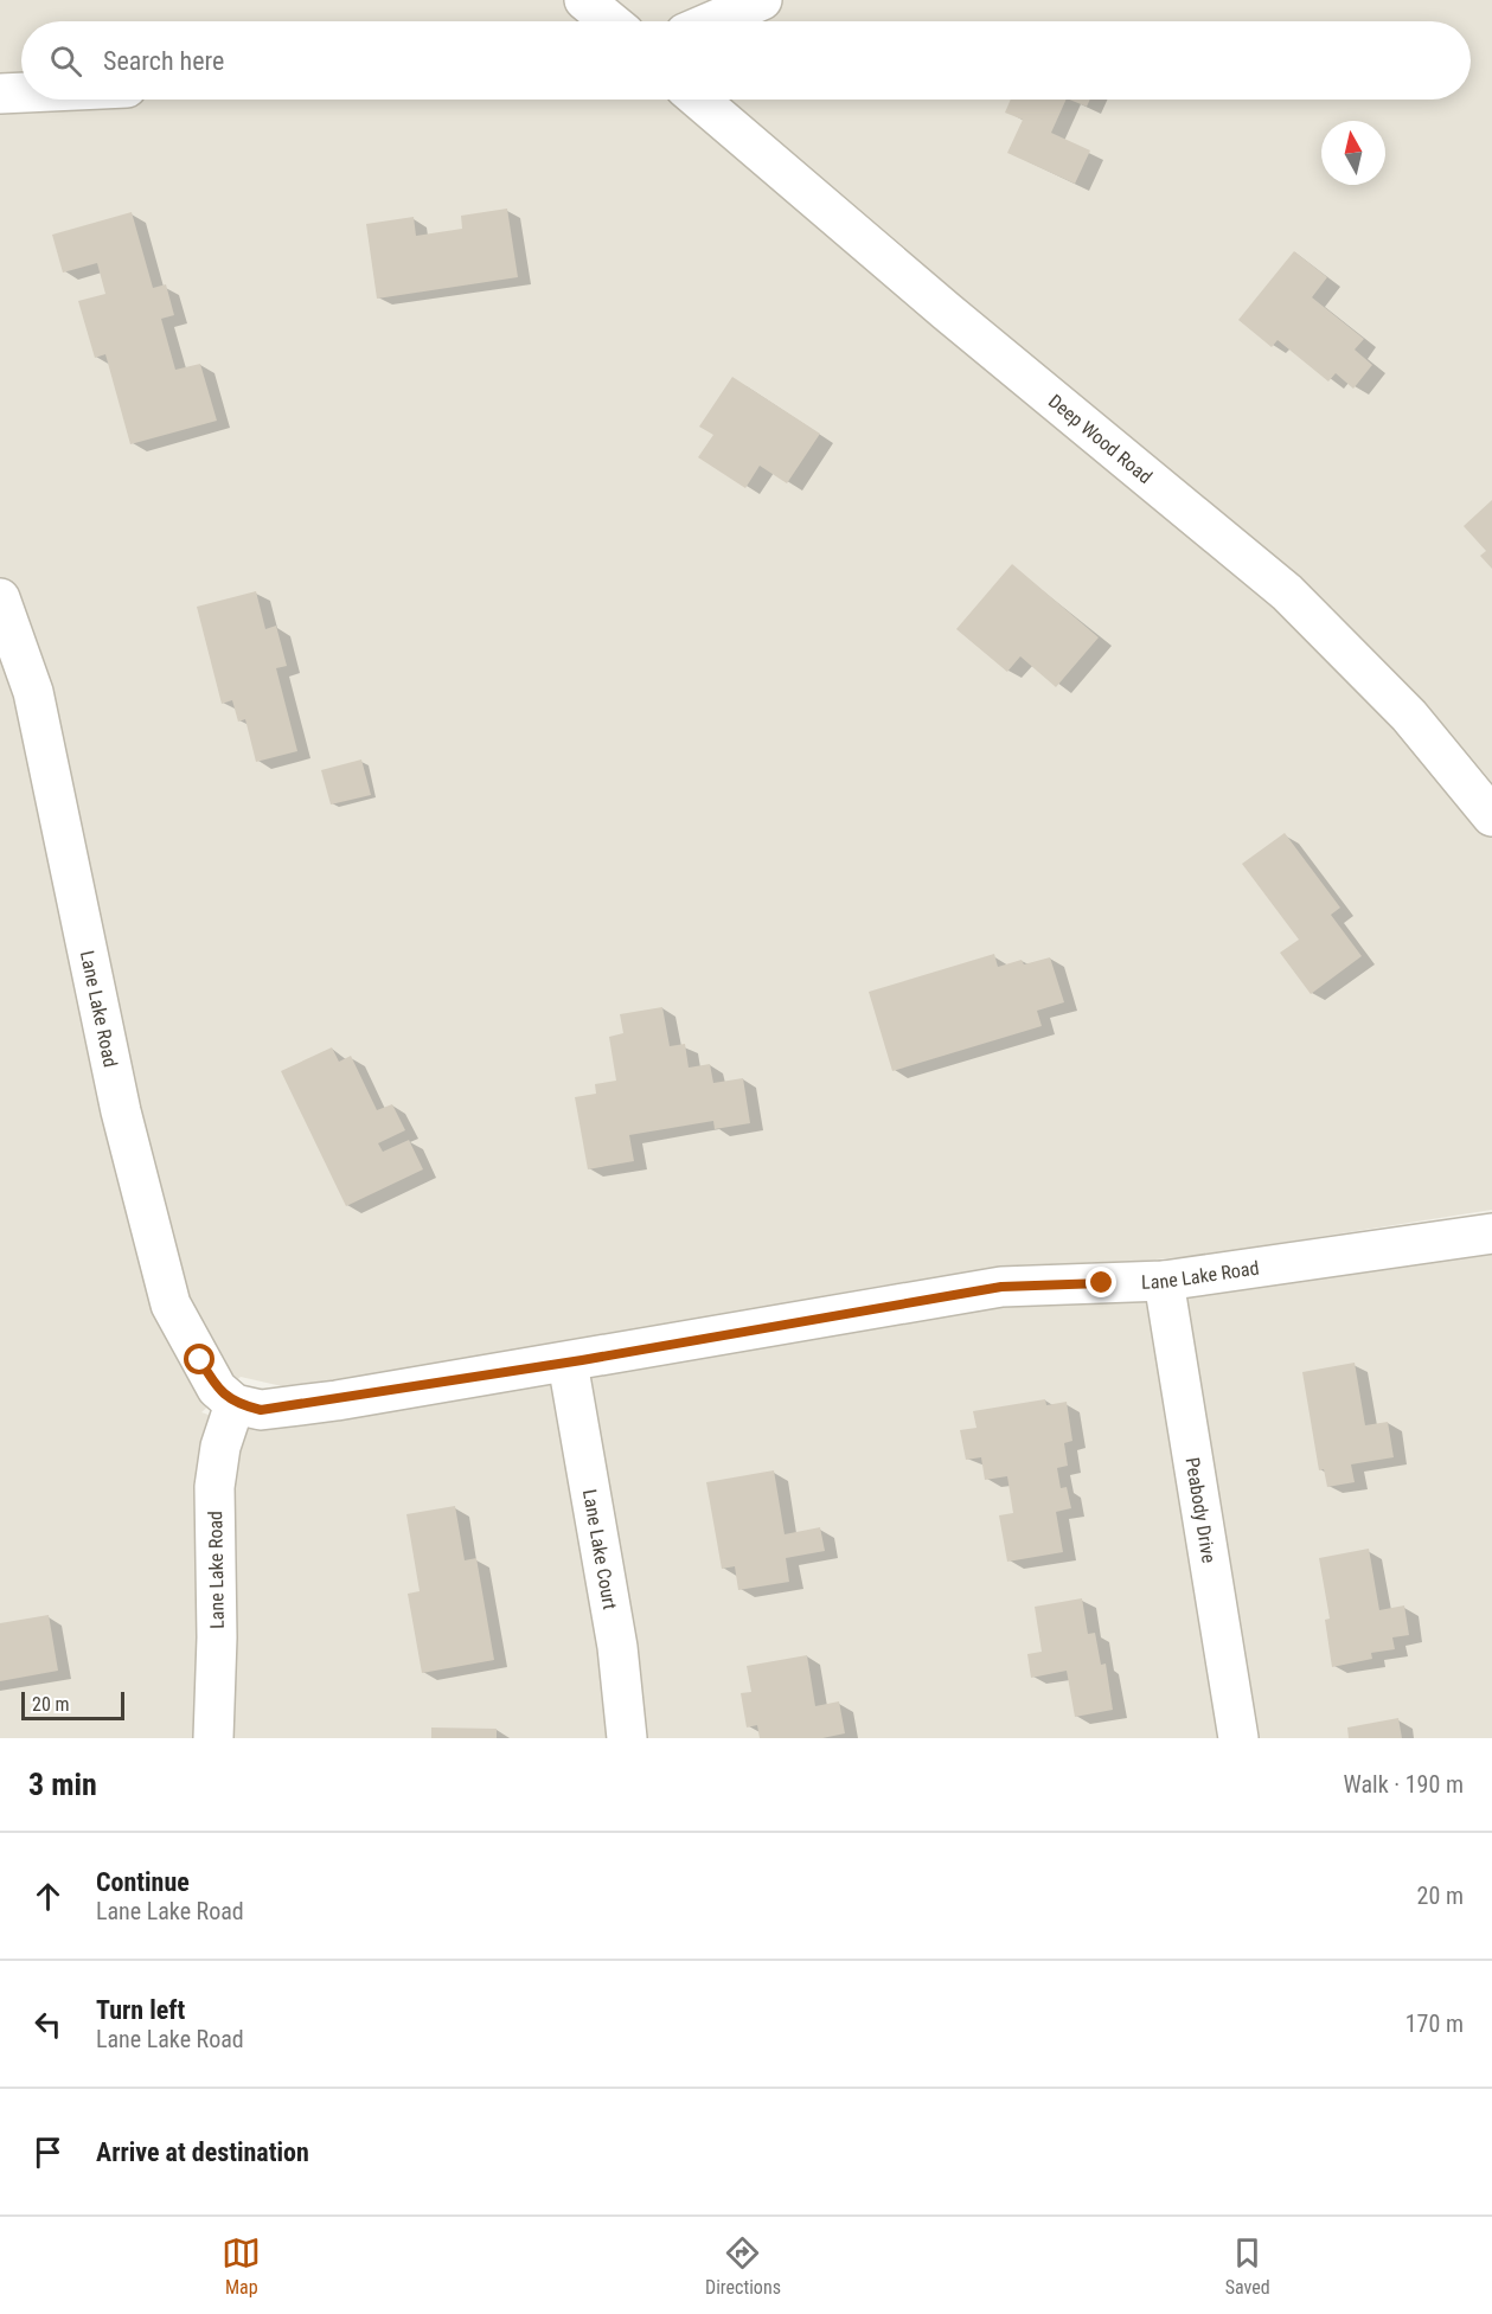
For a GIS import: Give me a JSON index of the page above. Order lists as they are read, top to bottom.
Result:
{
  "streets": {
    "street": [
      "Deep Wood Road",
      "Lane Lake Road",
      "Peabody Drive",
      "Lane Lake Court"
    ]
  },
  "crossings": [
    ["Lane Lake Road", "Peabody Drive"],
    ["Lane Lake Road", "Lane Lake Court"]
  ],
  "scale_bar": "20 m",
  "north": "top",
  "page": {
    "search": "Search here",
    "scale": "20 m",
    "heading": ["3 min", "Walk · 190 m"],
    "list": [
      ["Continue", "Lane Lake Road", "20 m"],
      ["Turn left", "Lane Lake Road", "170 m"],
      "Arrive at destination"
    ],
    "nav": ["Map", "Directions", "Saved"]
  }
}
